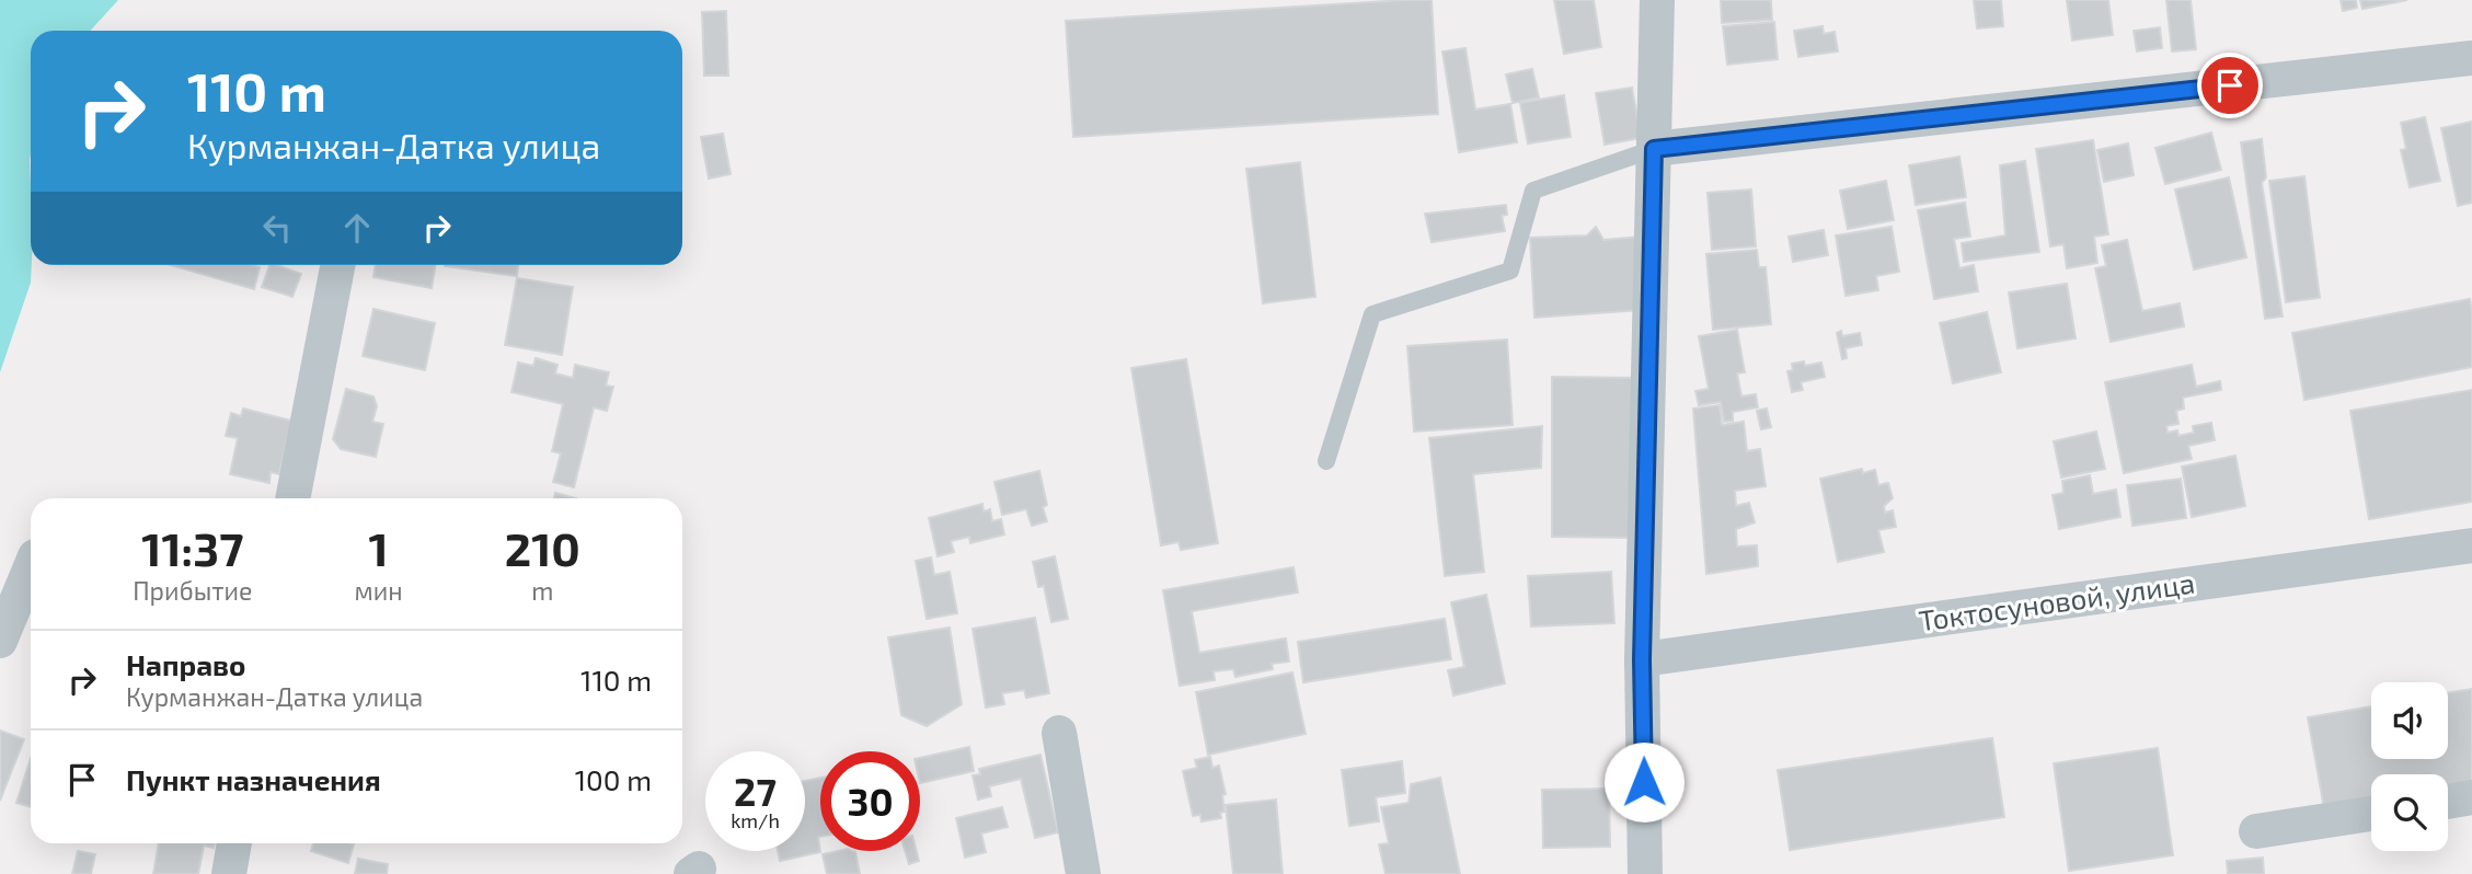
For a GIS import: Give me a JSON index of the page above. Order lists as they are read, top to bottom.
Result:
{
  "streets": {
    "street": ["Токтосуновой, улица"]
  },
  "page": {
    "turn": ["110 m", "Курманжан-Датка улица"],
    "eta": [
      "11:37",
      "Прибытие",
      "1",
      "мин",
      "210",
      "m"
    ],
    "list": [
      {
        "name": "Направо",
        "note": "Курманжан-Датка улица",
        "value": "110 m"
      },
      {
        "name": "Пункт назначения",
        "value": "100 m"
      }
    ],
    "speed": "27 km/h",
    "limit": "30"
  }
}
